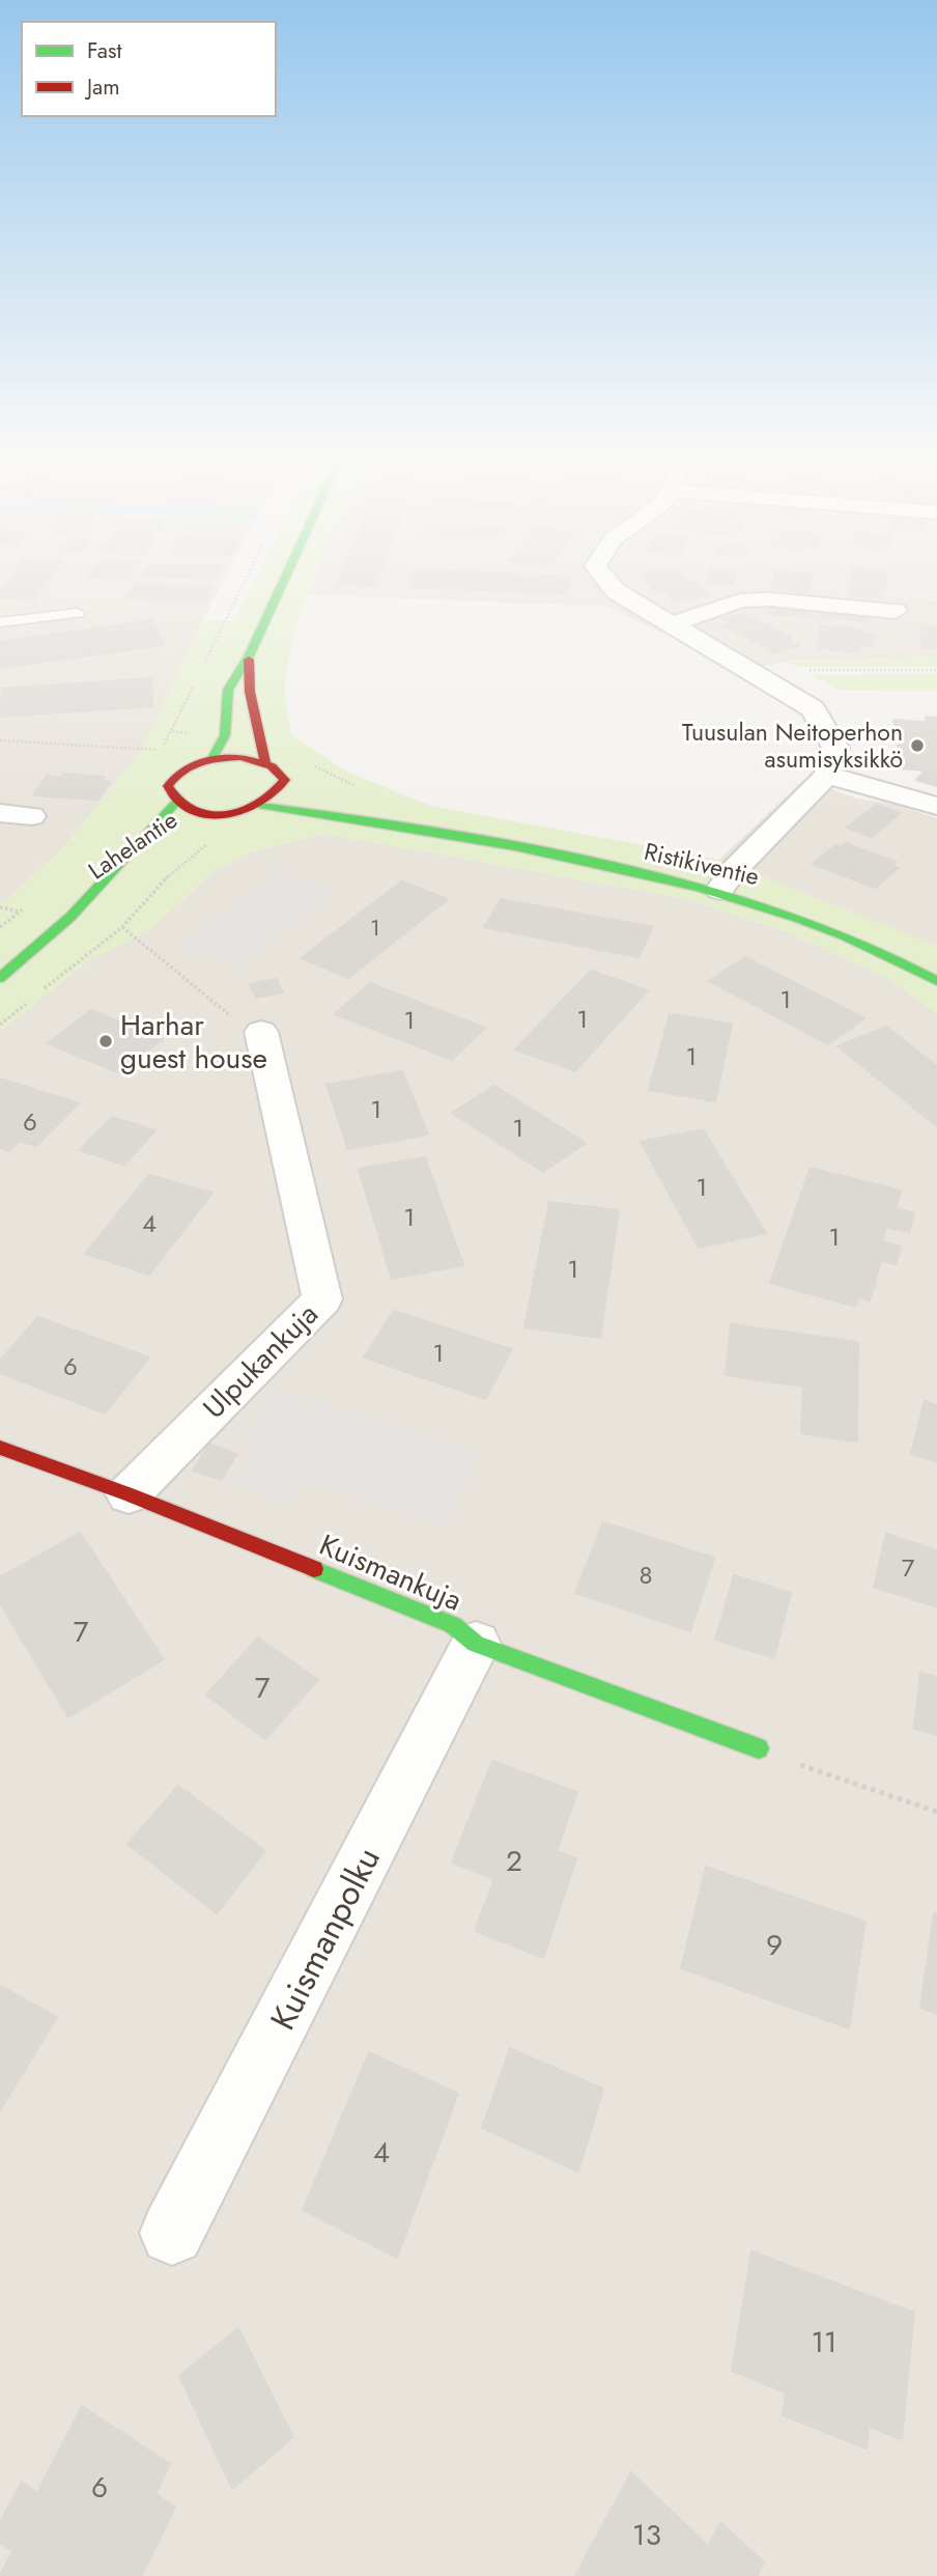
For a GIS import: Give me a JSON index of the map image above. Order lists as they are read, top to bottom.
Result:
{
  "streets": {
    "main road": ["Lahelantie", "Ristikiventie", "Kuismankuja"],
    "street": ["Ulpukankuja", "Kuismanpolku"]
  },
  "crossings": [
    ["Ulpukankuja", "Kuismankuja"],
    ["Kuismankuja", "Kuismanpolku"]
  ],
  "places": ["Tuusulan Neitoperhon asumisyksikkö", "Harhar guest house"],
  "house_numbers": [
    "1",
    "1",
    "1",
    "1",
    "1",
    "1",
    "6",
    "1",
    "1",
    "1",
    "4",
    "1",
    "1",
    "1",
    "6",
    "7",
    "8",
    "7",
    "7",
    "2",
    "9",
    "4",
    "11",
    "6",
    "13"
  ],
  "legend": ["Fast", "Jam"]
}
